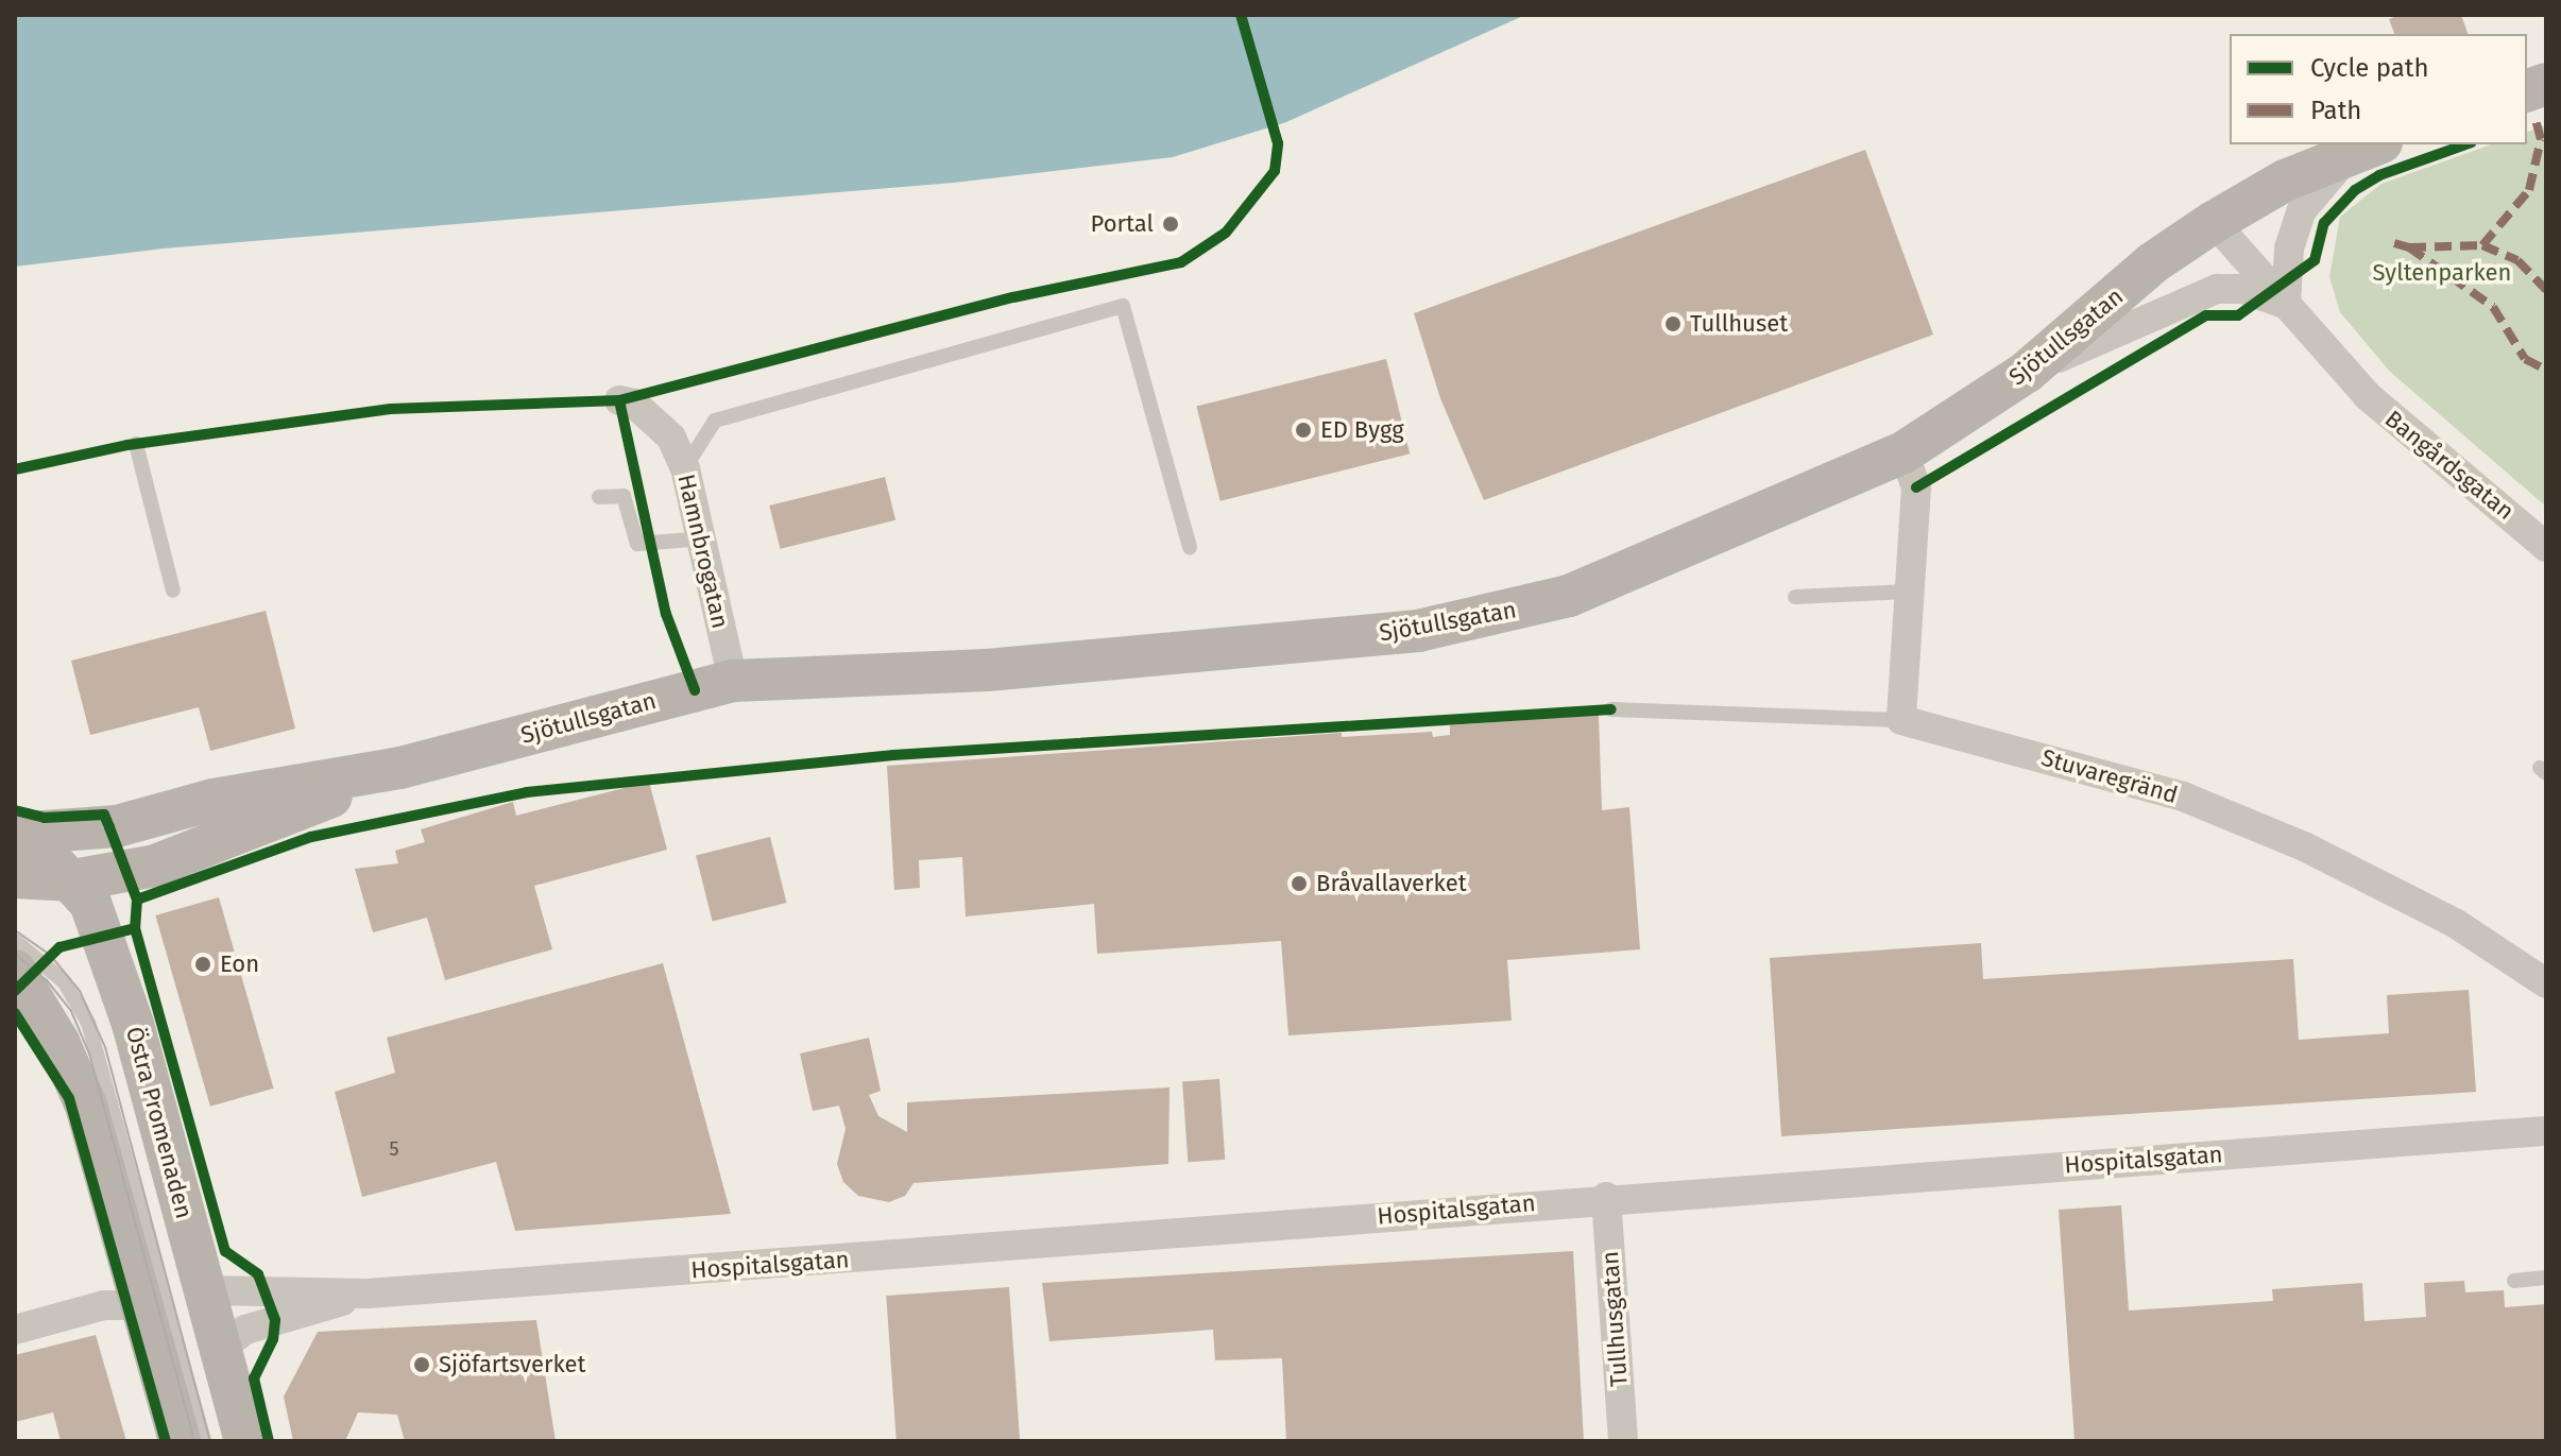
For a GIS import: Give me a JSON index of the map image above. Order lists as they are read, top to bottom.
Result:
{
  "streets": {
    "main road": ["Sjötullsgatan", "Östra Promenaden"],
    "street": [
      "Bangårdsgatan",
      "Hamnbrogatan",
      "Stuvaregränd",
      "Hospitalsgatan",
      "Tullhusgatan"
    ]
  },
  "crossings": [
    ["Sjötullsgatan", "Bangårdsgatan"],
    ["Sjötullsgatan", "Hamnbrogatan"],
    ["Sjötullsgatan", "Östra Promenaden"],
    ["Östra Promenaden", "Hospitalsgatan"],
    ["Hospitalsgatan", "Tullhusgatan"]
  ],
  "parks": ["Syltenparken"],
  "places": [
    "Portal",
    "Tullhuset",
    "ED Bygg",
    "Bråvallaverket",
    "Eon",
    "Sjöfartsverket"
  ],
  "house_numbers": ["5"],
  "legend": ["Cycle path", "Path"]
}
